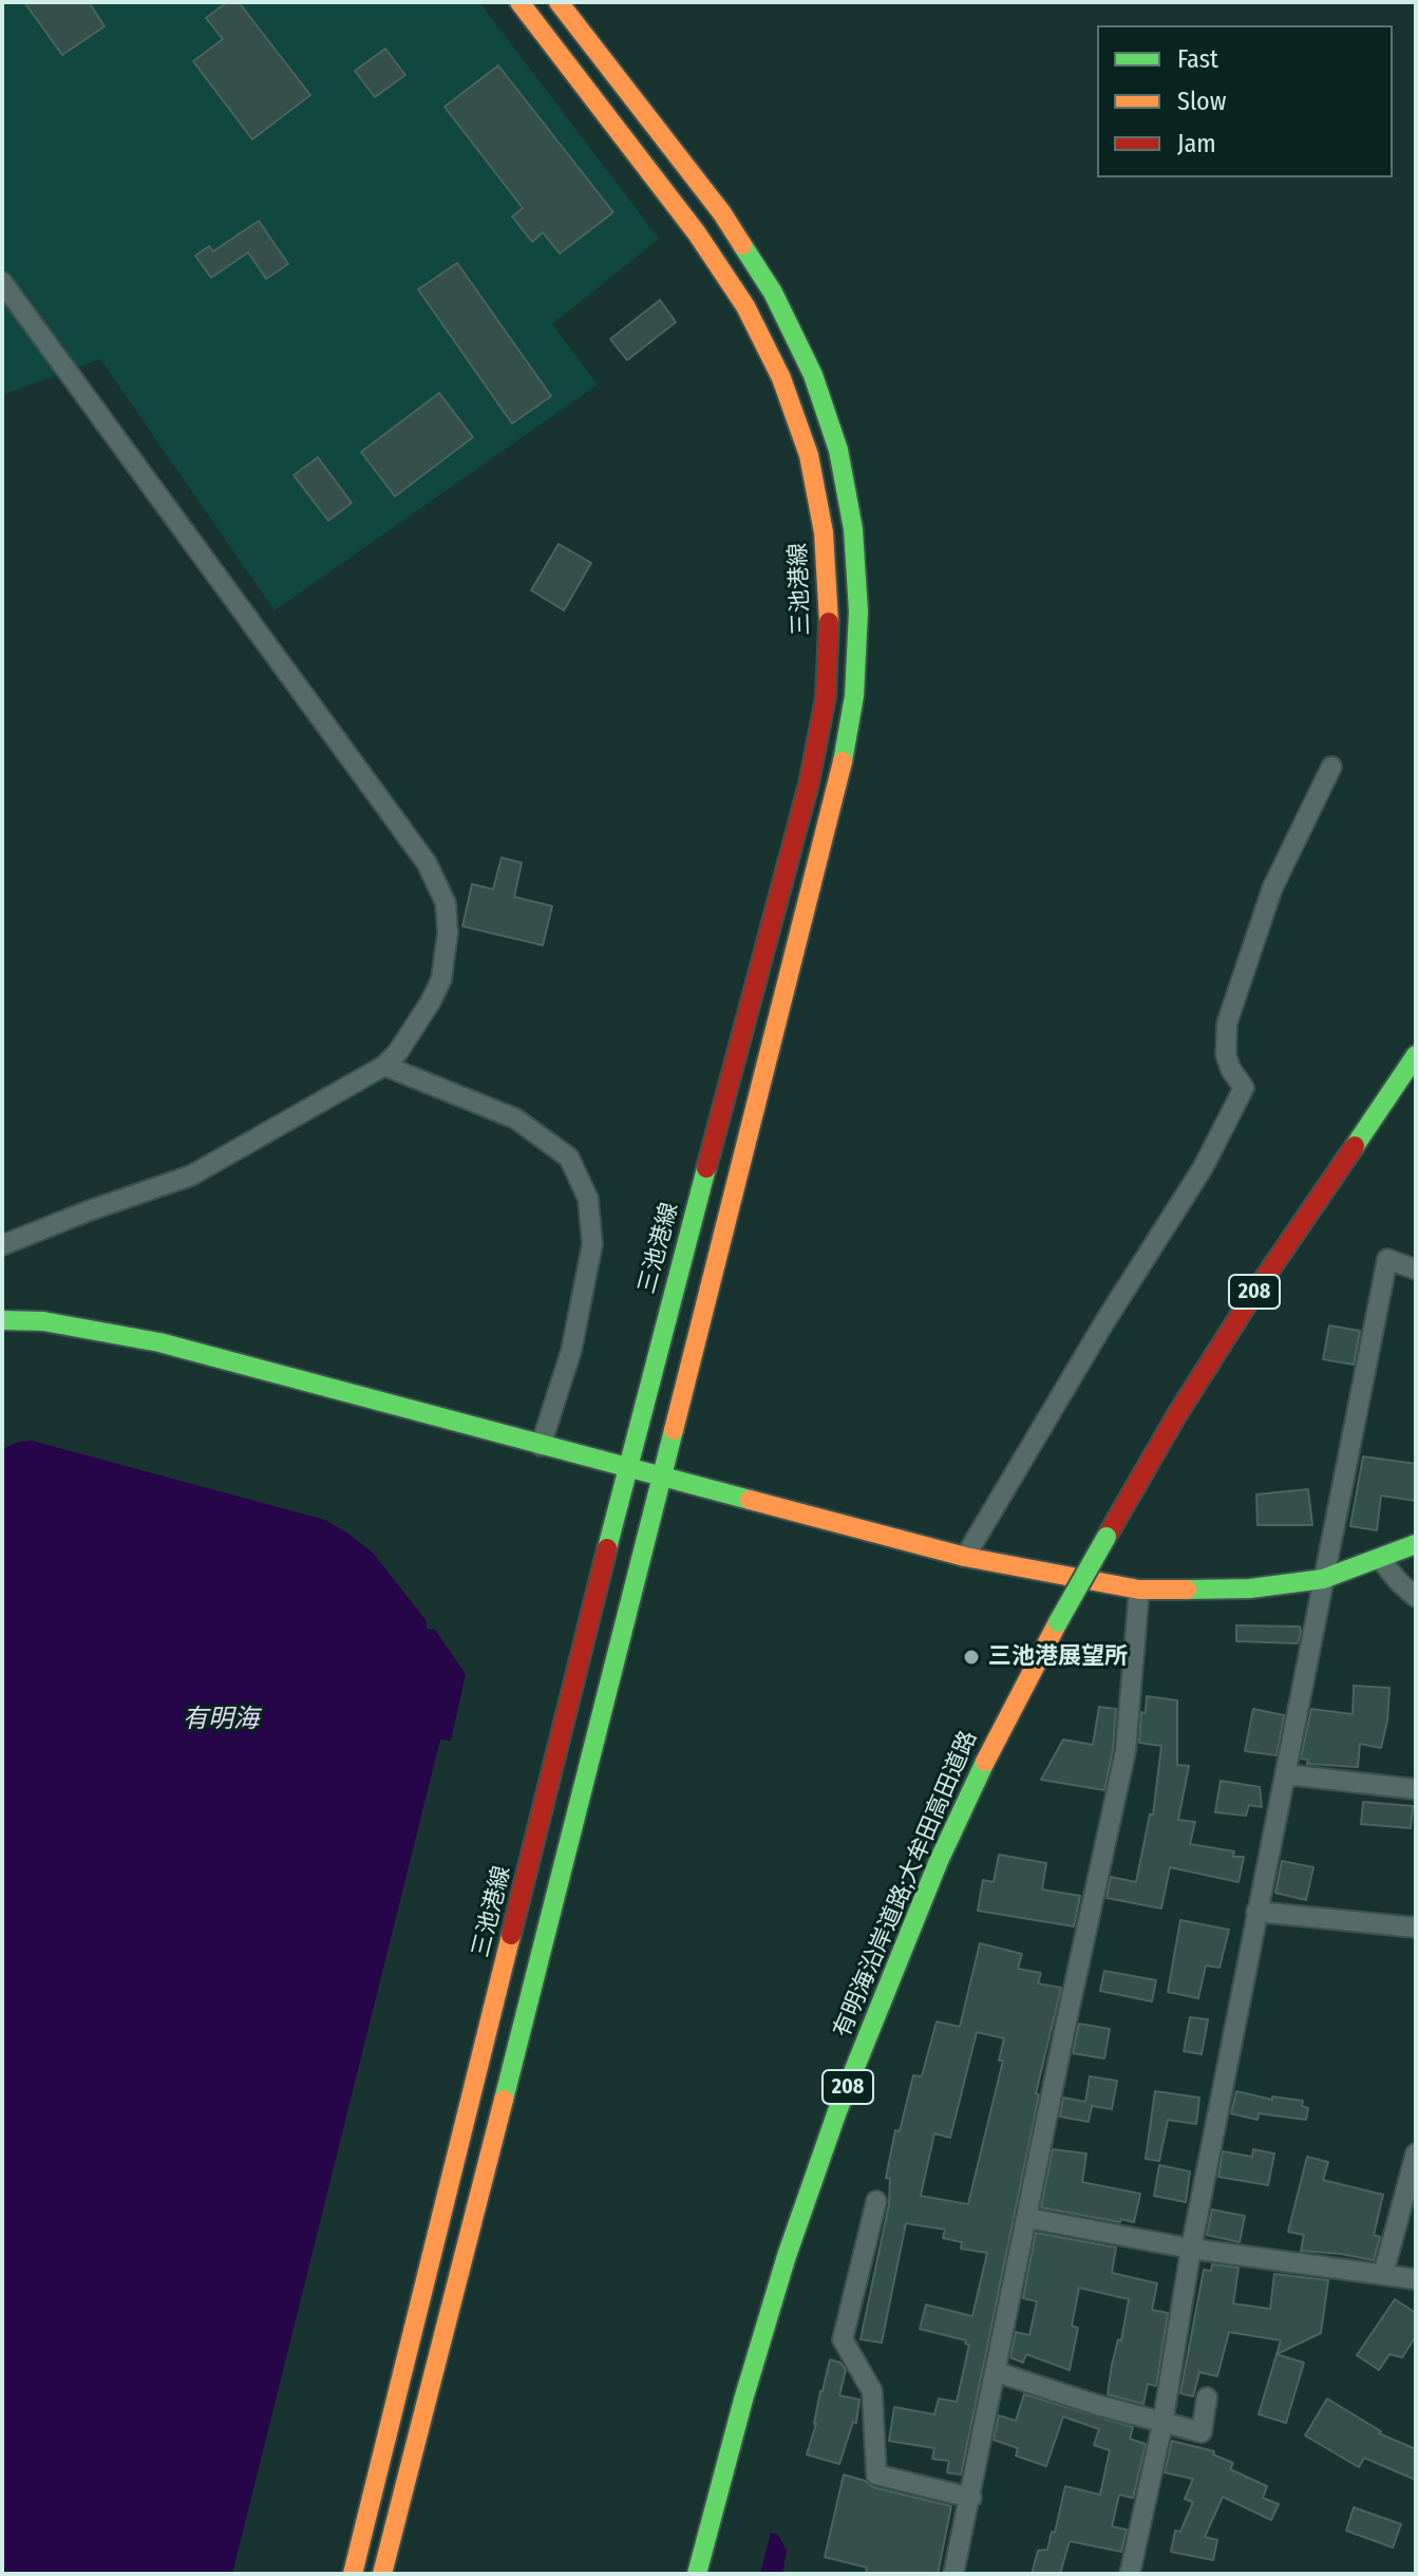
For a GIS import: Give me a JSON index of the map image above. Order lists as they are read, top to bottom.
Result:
{
  "streets": {
    "main road": ["三池港線", "208", "有明海沿岸道路;大牟田高田道路"]
  },
  "water": ["有明海"],
  "places": ["三池港展望所"],
  "legend": ["Fast", "Slow", "Jam"]
}
